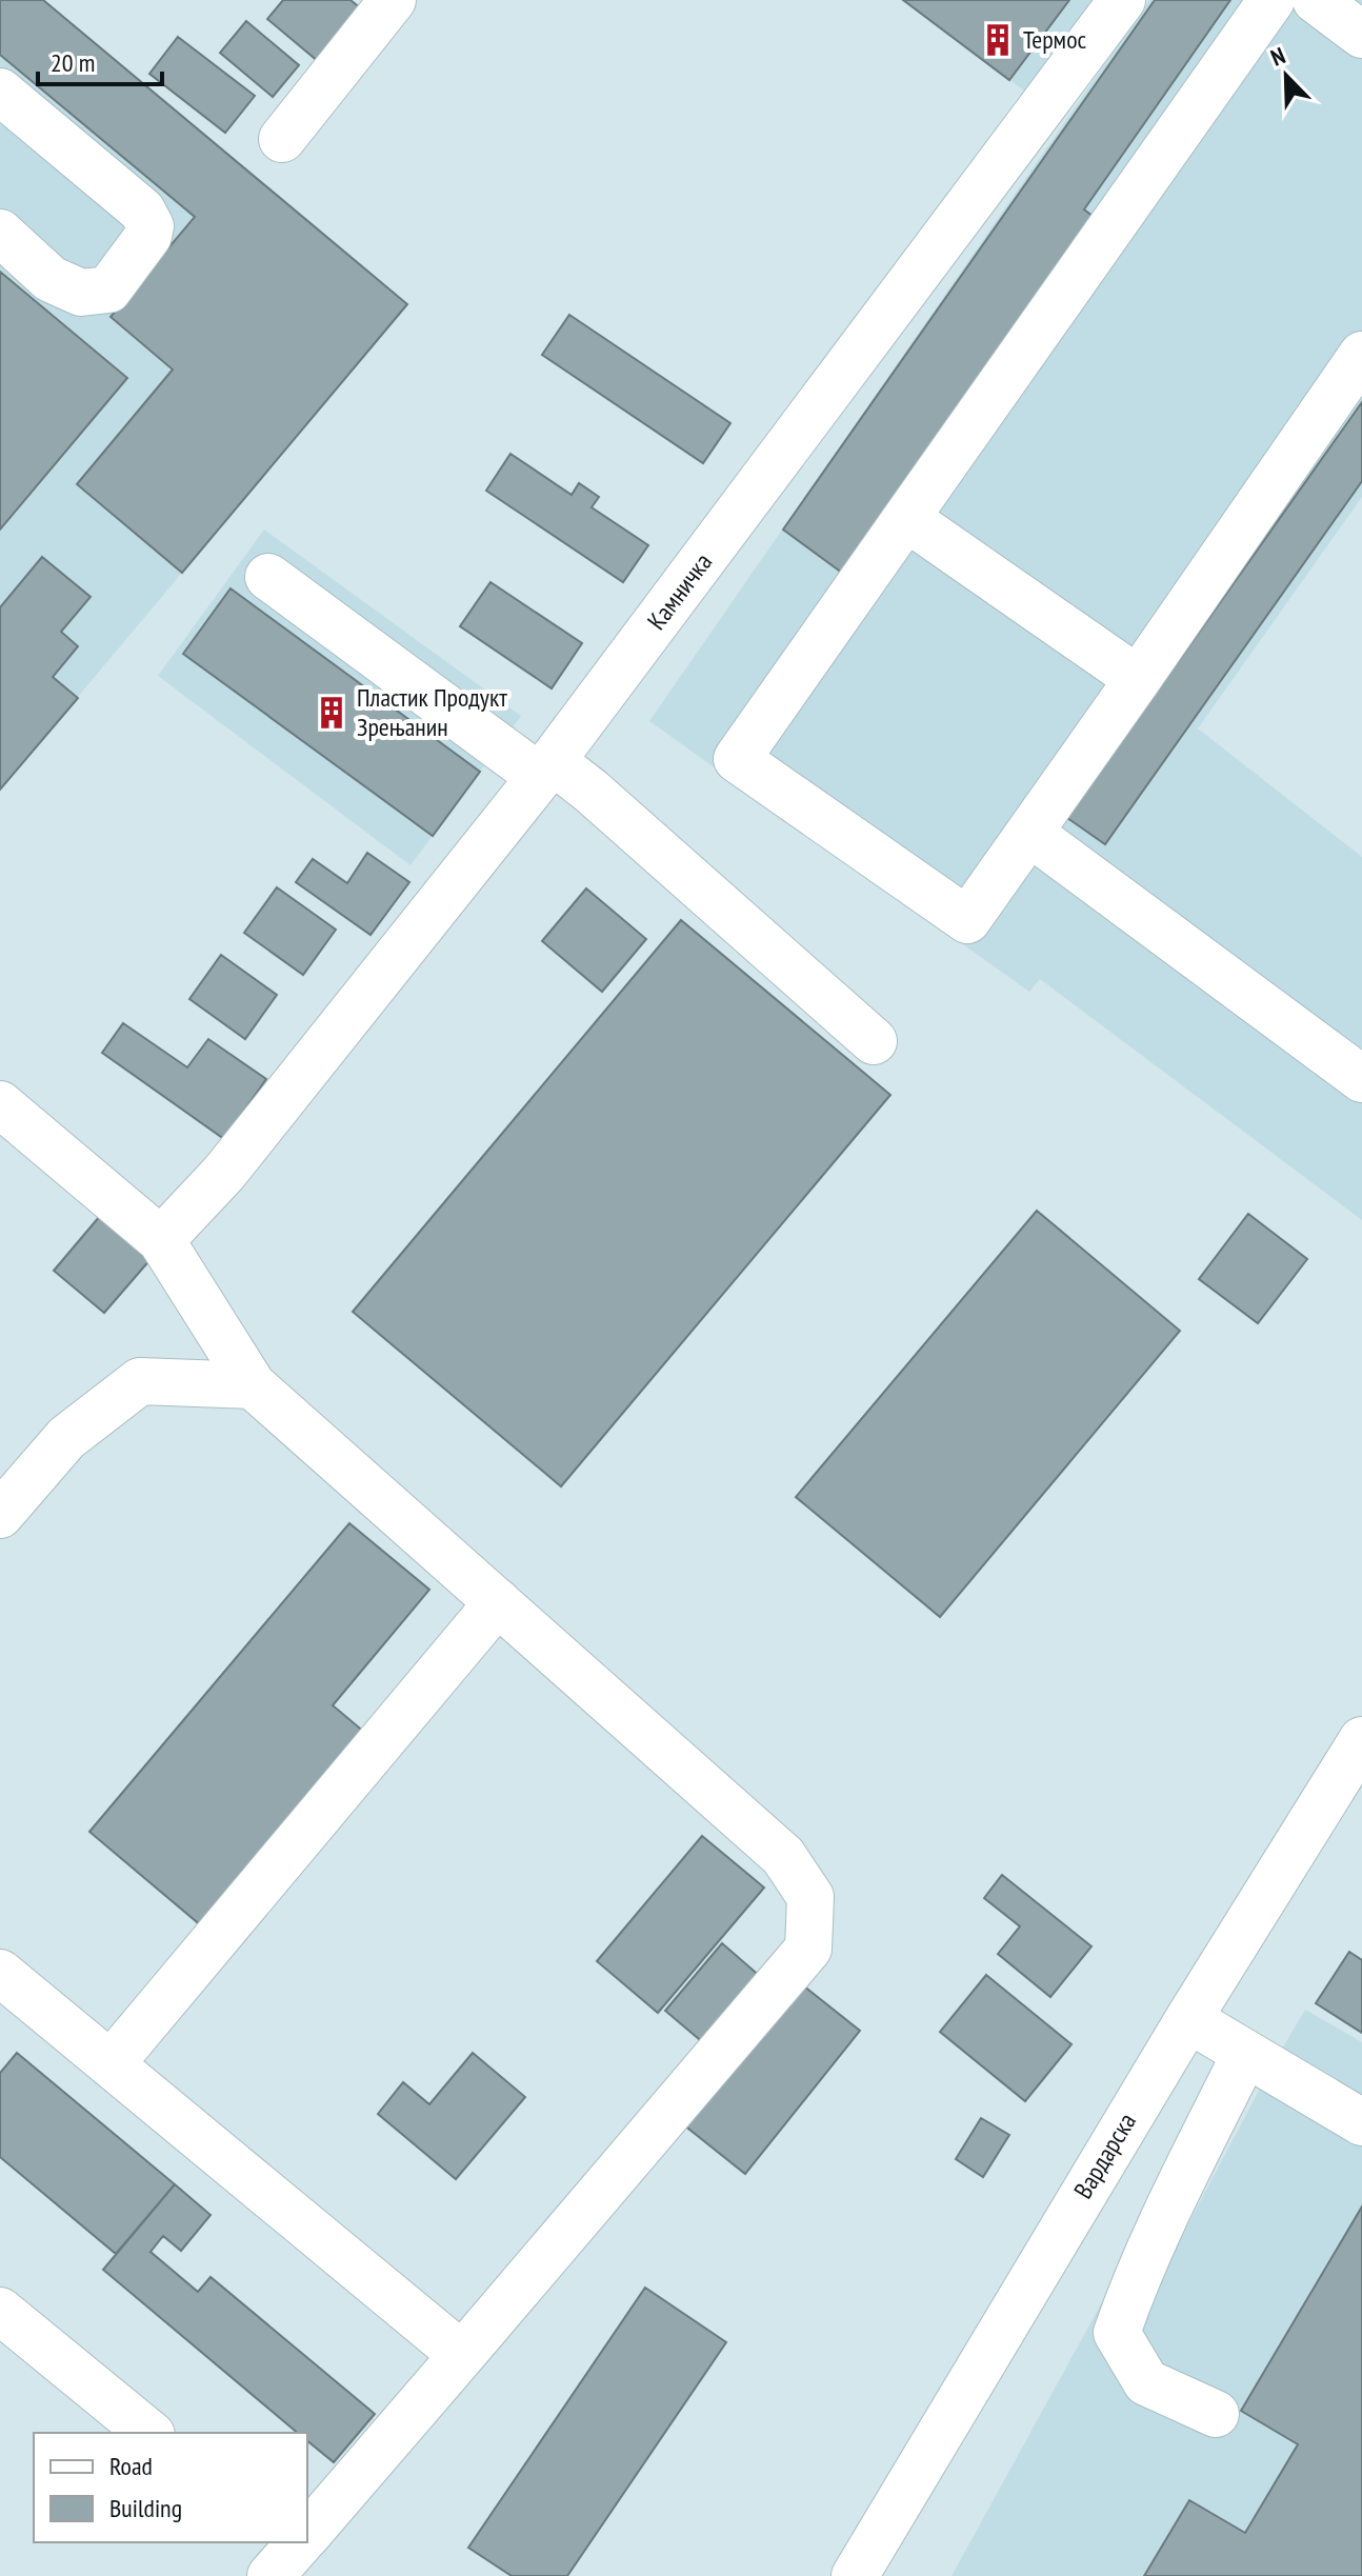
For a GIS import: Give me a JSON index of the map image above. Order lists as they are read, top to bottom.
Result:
{
  "streets": {
    "street": ["Камничка", "Вардарска"]
  },
  "places": {
    "building": ["Термос", "Пластик Продукт Зрењанин"]
  },
  "legend": ["Road", "Building"],
  "scale_bar": "20 m",
  "north": "top left"
}
